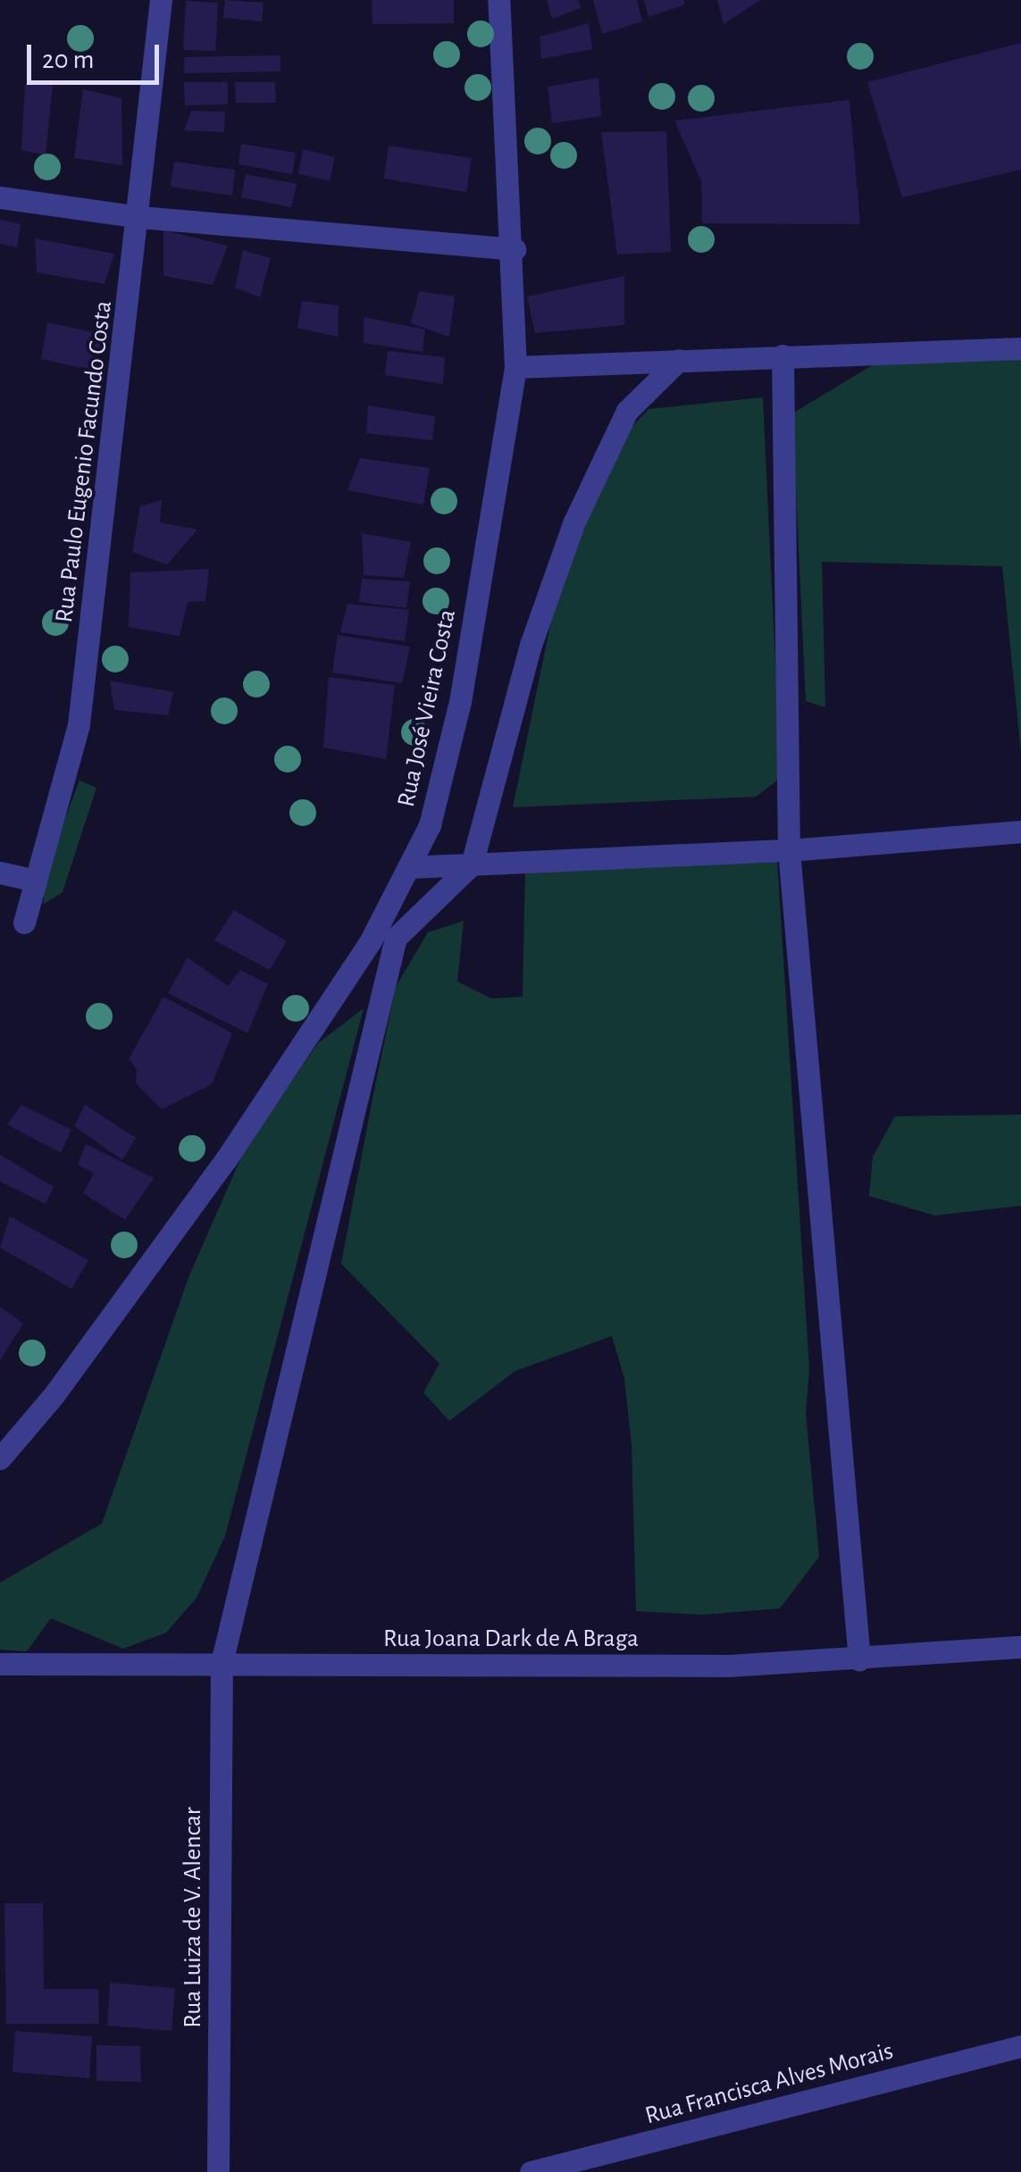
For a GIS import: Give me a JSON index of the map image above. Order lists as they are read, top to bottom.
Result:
{
  "streets": {
    "street": [
      "Rua Paulo Eugenio Facundo Costa",
      "Rua José Vieira Costa",
      "Rua Joana Dark de A Braga",
      "Rua Luiza de V. Alencar",
      "Rua Francisca Alves Morais"
    ]
  },
  "crossings": [
    ["Rua Joana Dark de A Braga", "Rua Luiza de V. Alencar"]
  ],
  "scale_bar": "20 m"
}
